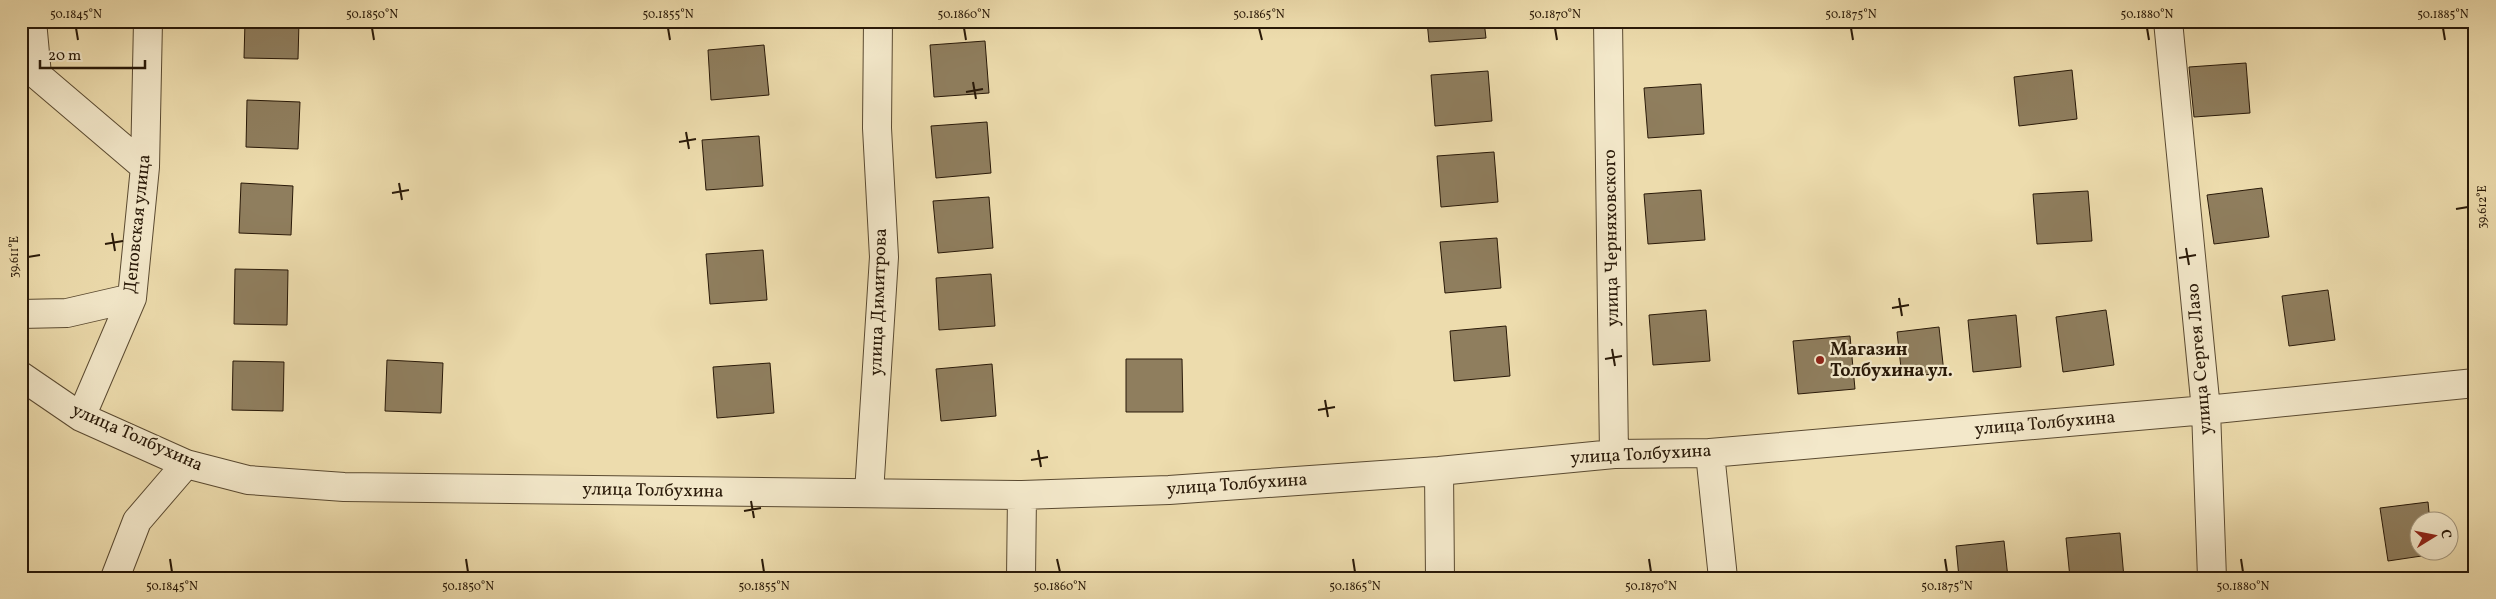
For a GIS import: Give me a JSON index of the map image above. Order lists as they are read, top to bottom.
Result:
{
  "streets": {
    "street": [
      "Деповская улица",
      "улица Черняховского",
      "улица Димитрова",
      "улица Сергея Лазо",
      "улица Толбухина"
    ]
  },
  "crossings": [
    ["Деповская улица", "улица Толбухина"],
    ["улица Черняховского", "улица Толбухина"],
    ["улица Димитрова", "улица Толбухина"],
    ["улица Сергея Лазо", "улица Толбухина"]
  ],
  "places": ["Магазин Толбухина ул."],
  "scale_bar": "20 m",
  "north": "right",
  "coordinates": [
    "50.1845°N",
    "50.1850°N",
    "50.1855°N",
    "50.1860°N",
    "50.1865°N",
    "50.1870°N",
    "50.1875°N",
    "50.1880°N",
    "50.1885°N",
    "39.612°E",
    "39.611°E"
  ]
}
